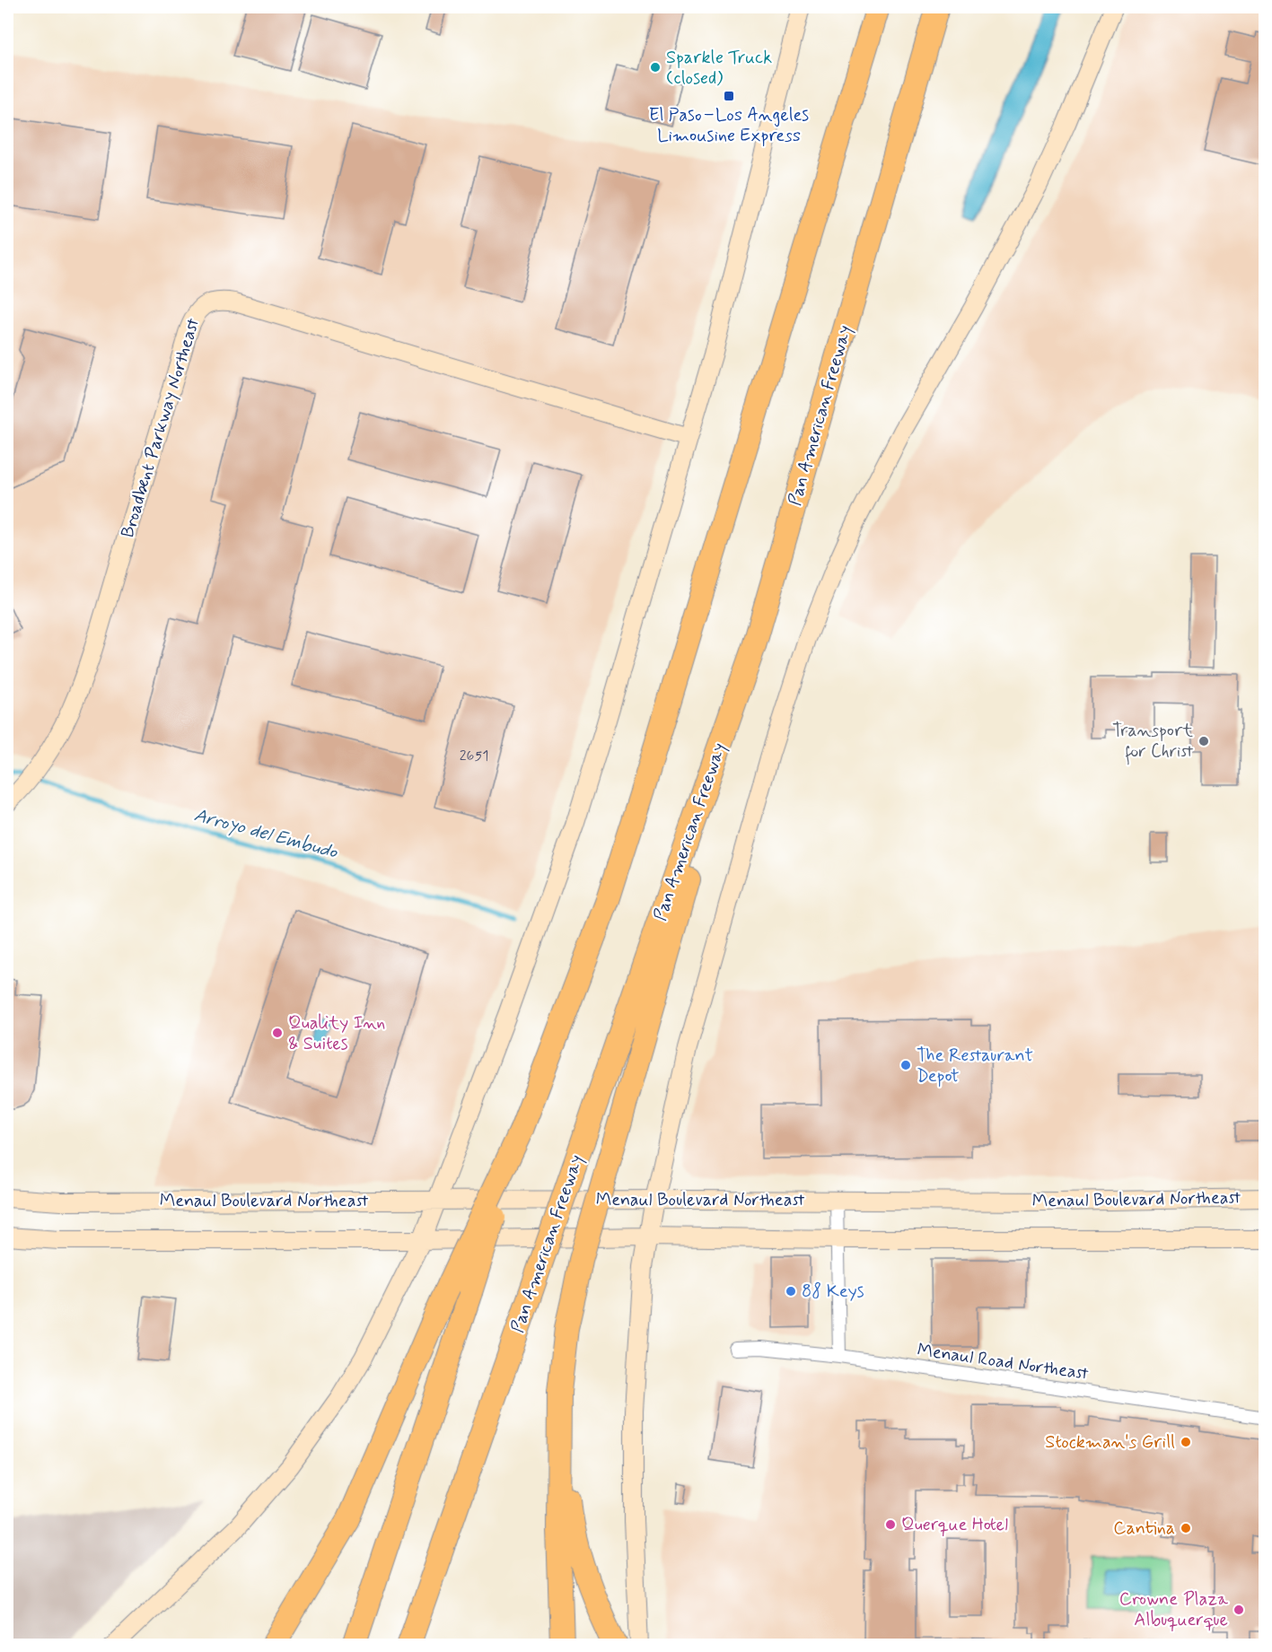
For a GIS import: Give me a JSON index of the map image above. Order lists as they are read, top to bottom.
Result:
{
  "streets": {
    "highway": ["Pan American Freeway"],
    "main road": ["Broadbent Parkway Northeast", "Menaul Boulevard Northeast"],
    "street": ["Menaul Road Northeast"]
  },
  "water": ["Arroyo del Embudo"],
  "places": {
    "other": [
      "Sparkle Truck (closed)",
      "Transport for Christ",
      "Quality Inn & Suites",
      "The Restaurant Depot",
      "88 Keys",
      "Stockman's Grill",
      "Querque Hotel",
      "Cantina",
      "Crowne Plaza Albuquerque"
    ],
    "transit": ["El Paso–Los Angeles Limousine Express"]
  },
  "house_numbers": ["2651"]
}
